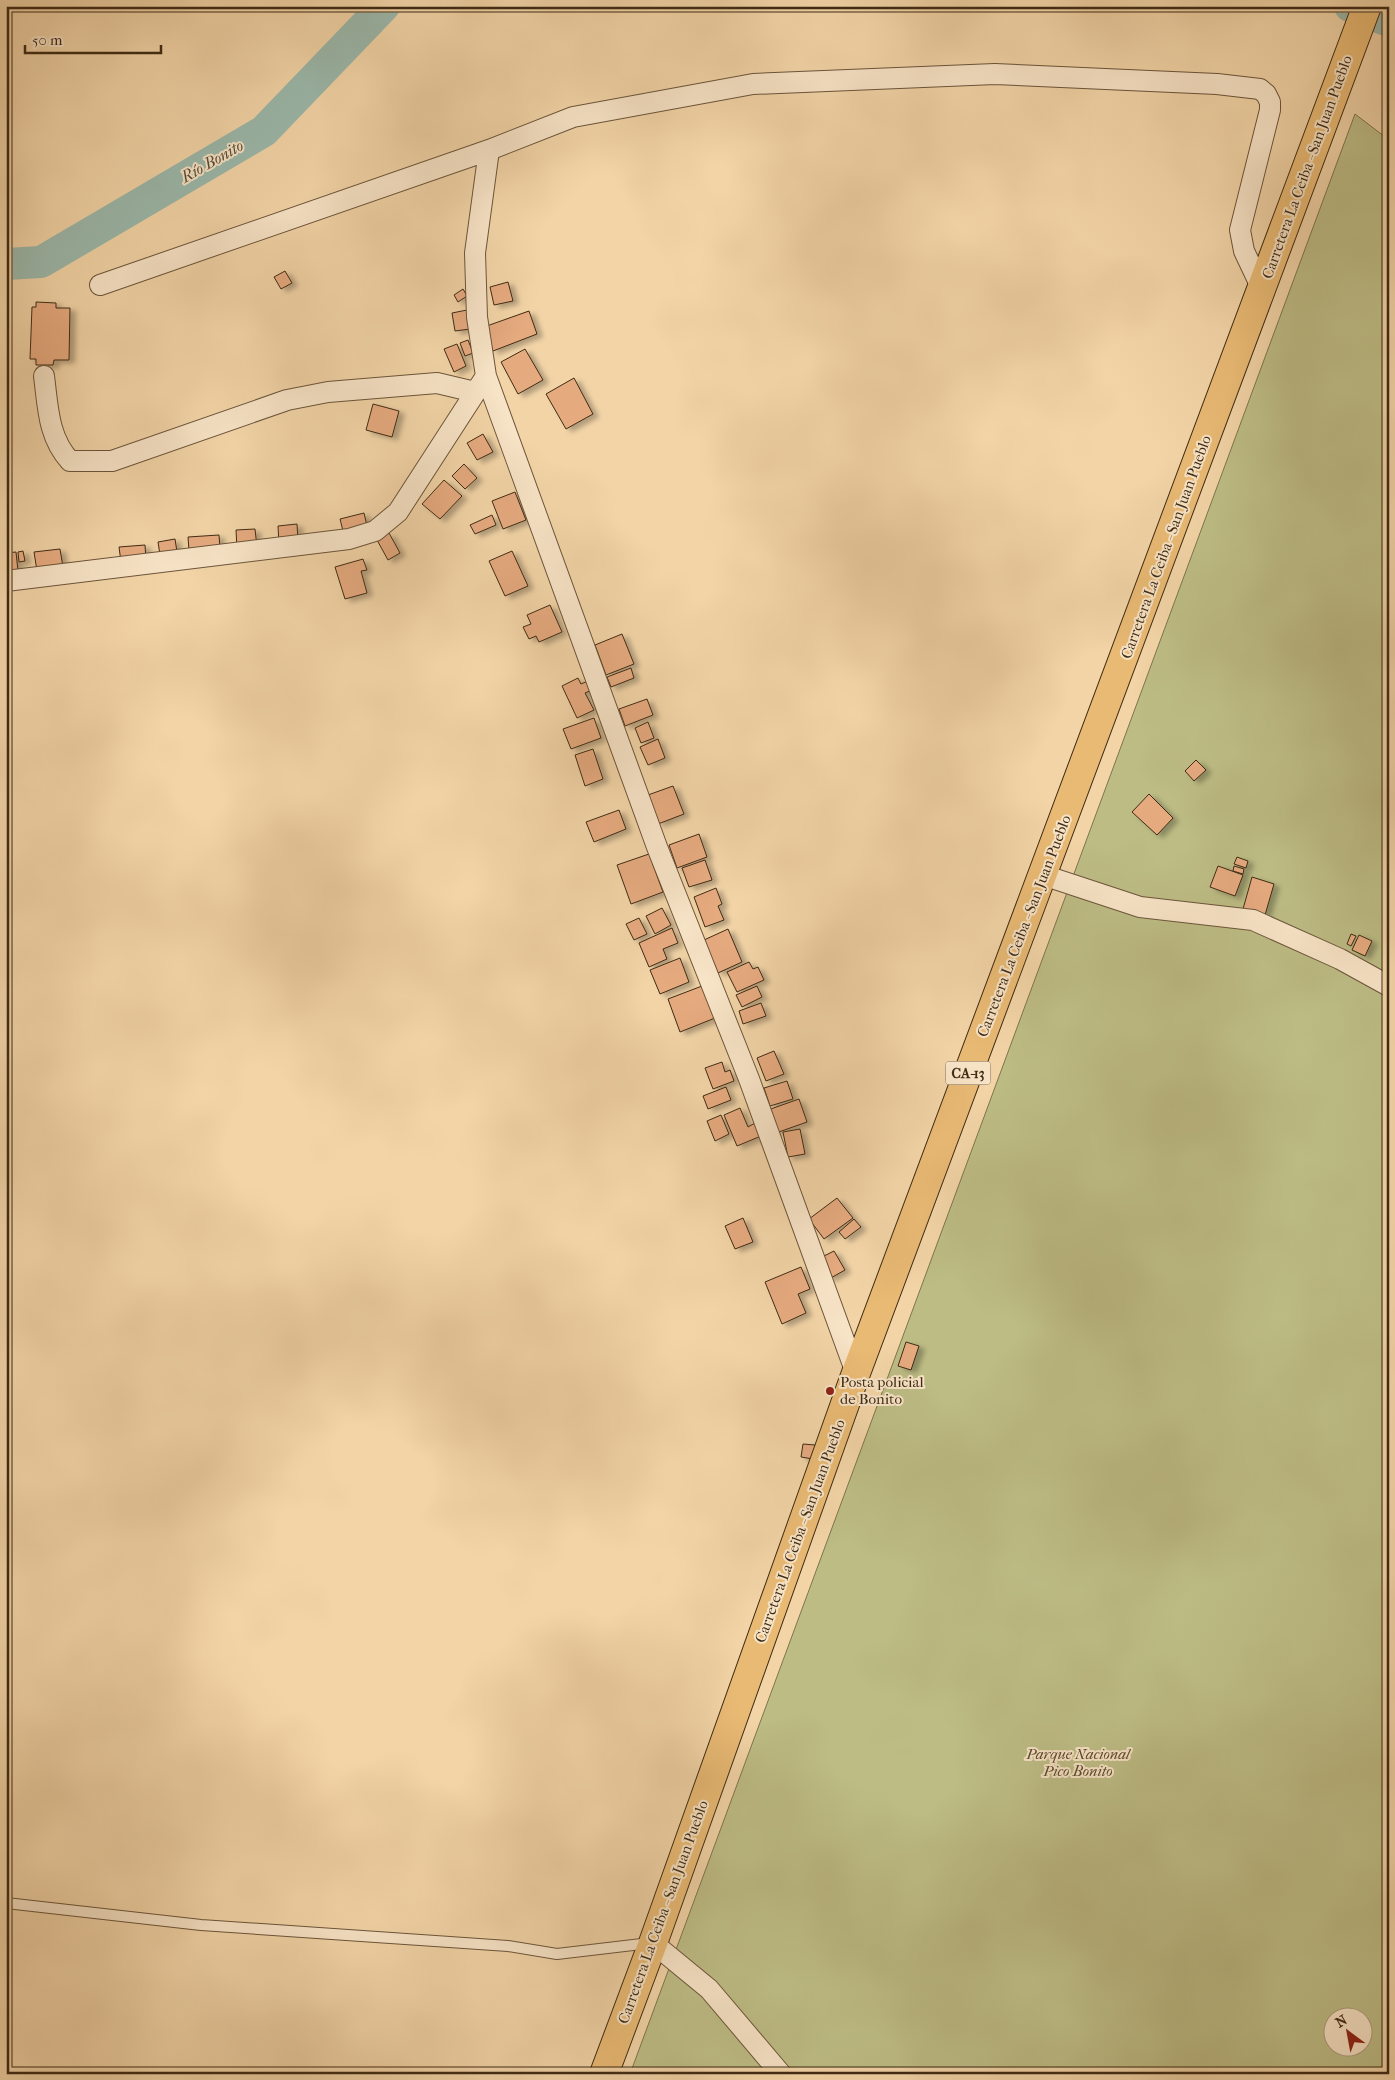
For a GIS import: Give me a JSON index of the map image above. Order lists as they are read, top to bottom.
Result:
{
  "streets": {
    "main road": ["Carretera La Ceiba - San Juan Pueblo", "CA-13"]
  },
  "water": ["Río Bonito"],
  "parks": ["Parque Nacional Pico Bonito"],
  "places": ["Posta policial de Bonito"],
  "scale_bar": "50 m",
  "north": "top left"
}
